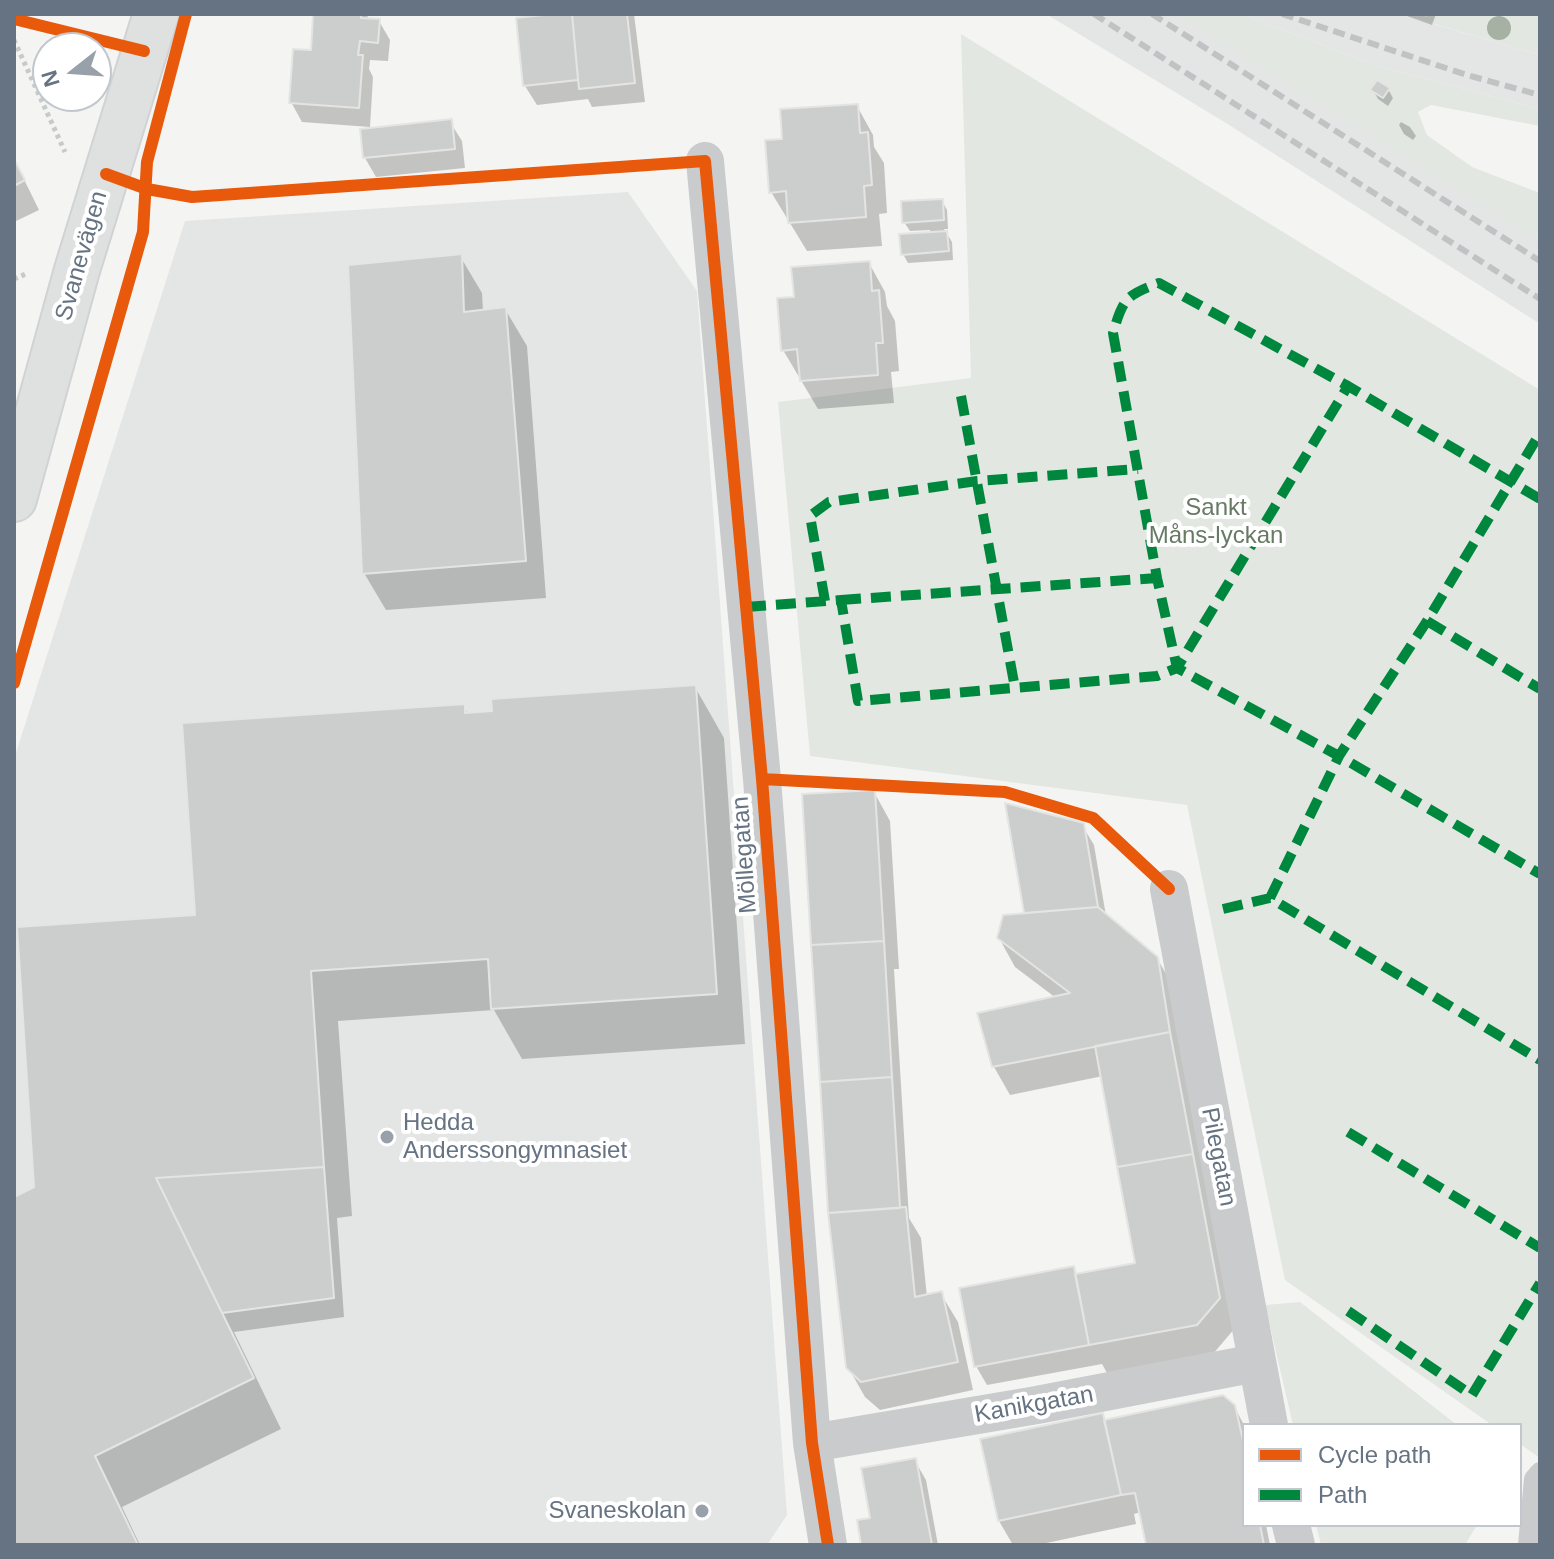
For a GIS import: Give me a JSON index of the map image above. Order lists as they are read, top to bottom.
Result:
{
  "streets": {
    "street": [
      "Svanevägen",
      "Möllegatan",
      "Pilegatan",
      "Kanikgatan"
    ]
  },
  "crossings": [
    ["Möllegatan", "Kanikgatan"],
    ["Pilegatan", "Kanikgatan"]
  ],
  "parks": ["Sankt Måns-lyckan"],
  "places": ["Hedda Anderssongymnasiet", "Svaneskolan"],
  "legend": ["Cycle path", "Path"],
  "north": "left"
}
